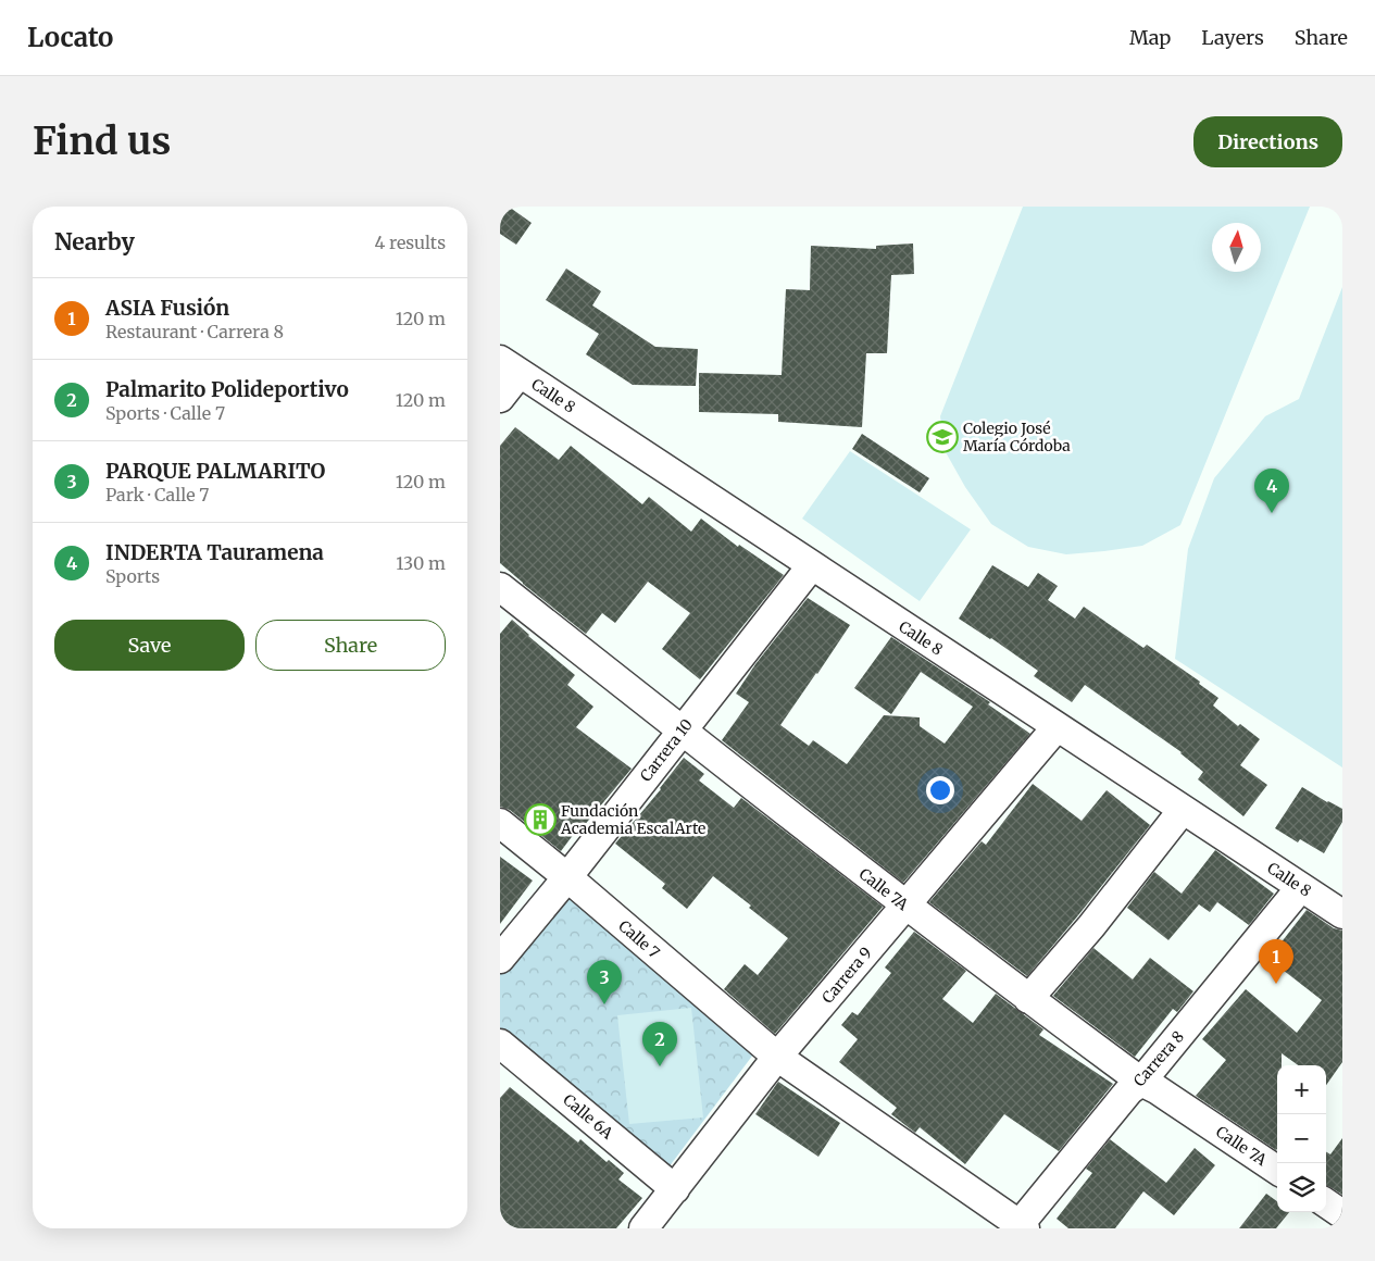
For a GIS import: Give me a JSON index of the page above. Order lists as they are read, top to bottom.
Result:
{
  "streets": {
    "street": [
      "Calle 8",
      "Carrera 10",
      "Calle 7A",
      "Calle 7",
      "Carrera 9",
      "Carrera 8",
      "Calle 6A"
    ]
  },
  "crossings": [
    ["Calle 8", "Carrera 10"],
    ["Calle 8", "Carrera 9"],
    ["Calle 8", "Carrera 8"],
    ["Carrera 10", "Calle 7A"],
    ["Carrera 10", "Calle 7"],
    ["Calle 7A", "Carrera 9"],
    ["Calle 7A", "Carrera 8"],
    ["Calle 7", "Carrera 9"],
    ["Calle 7", "Carrera 8"],
    ["Carrera 9", "Calle 6A"]
  ],
  "places": {
    "school or university": ["Colegio José María Córdoba"],
    "building": ["Fundación Academia EscalArte"]
  },
  "north": "top",
  "page": {
    "header": "Locato",
    "nav": ["Map", "Layers", "Share"],
    "buttons": [
      "Directions",
      ["Save", "Share"]
    ],
    "title": "Find us",
    "heading": ["Nearby", "4 results"],
    "list": [
      {
        "mark": "1",
        "name": "ASIA Fusión",
        "note": "Restaurant · Carrera 8",
        "value": "120 m"
      },
      {
        "mark": "2",
        "name": "Palmarito Polideportivo",
        "note": "Sports · Calle 7",
        "value": "120 m"
      },
      {
        "mark": "3",
        "name": "PARQUE PALMARITO",
        "note": "Park · Calle 7",
        "value": "120 m"
      },
      {
        "mark": "4",
        "name": "INDERTA Tauramena",
        "note": "Sports",
        "value": "130 m"
      }
    ],
    "pins": [
      "4",
      "1",
      "3",
      "2"
    ],
    "map_buttons": ["+", "−"]
  }
}
